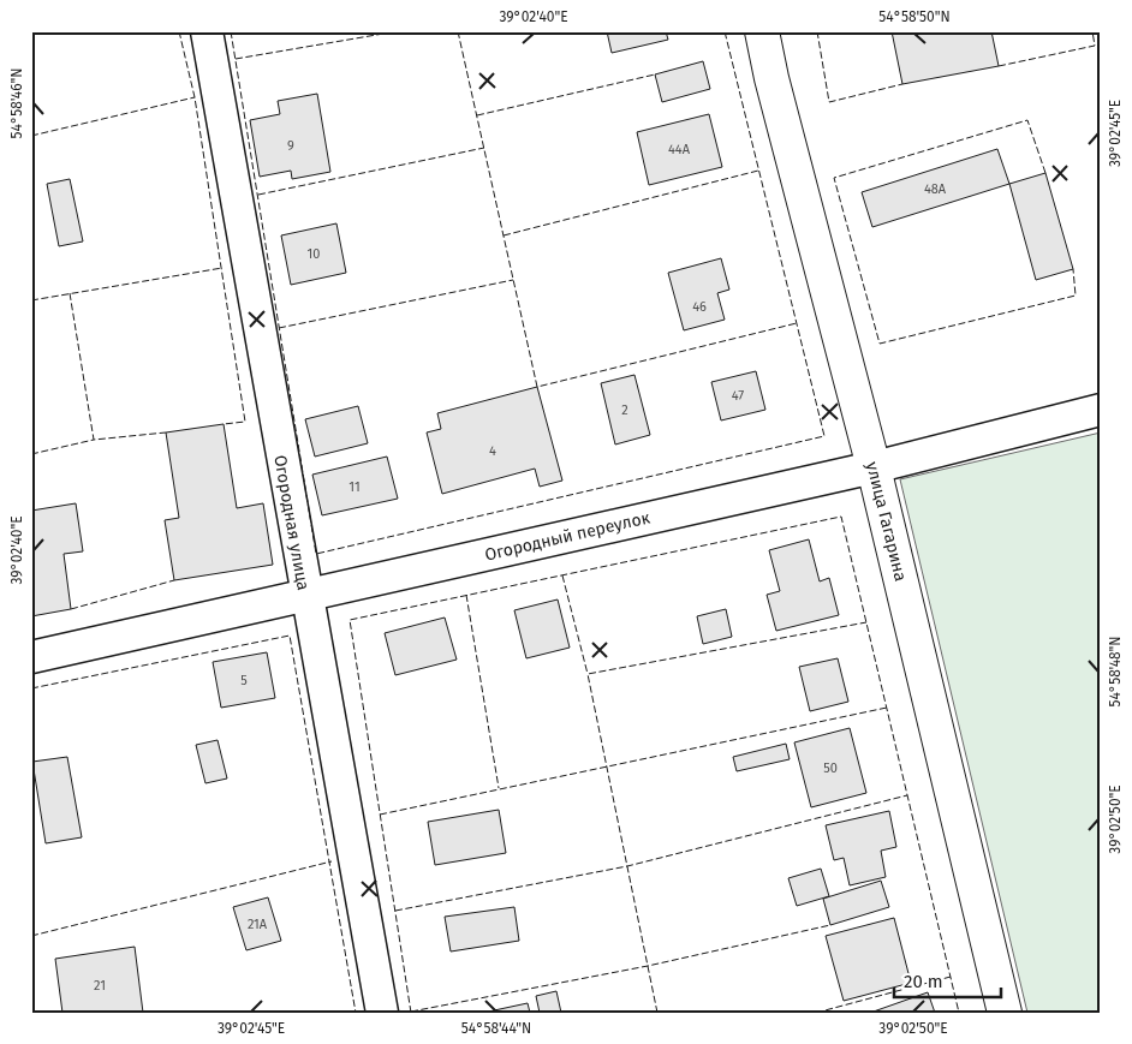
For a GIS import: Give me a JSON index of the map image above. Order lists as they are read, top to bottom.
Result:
{
  "streets": {
    "street": ["улица Гагарина", "Огородная улица", "Огородный переулок"]
  },
  "crossings": [
    ["улица Гагарина", "Огородный переулок"],
    ["Огородная улица", "Огородный переулок"]
  ],
  "house_numbers": [
    "9",
    "44А",
    "48А",
    "10",
    "46",
    "47",
    "2",
    "4",
    "11",
    "5",
    "50",
    "21А",
    "21"
  ],
  "scale_bar": "20 m",
  "coordinates": [
    "39°02'40\"E",
    "54°58'50\"N",
    "54°58'46\"N",
    "39°02'45\"E",
    "54°58'48\"N",
    "39°02'50\"E",
    "54°58'44\"N"
  ]
}
